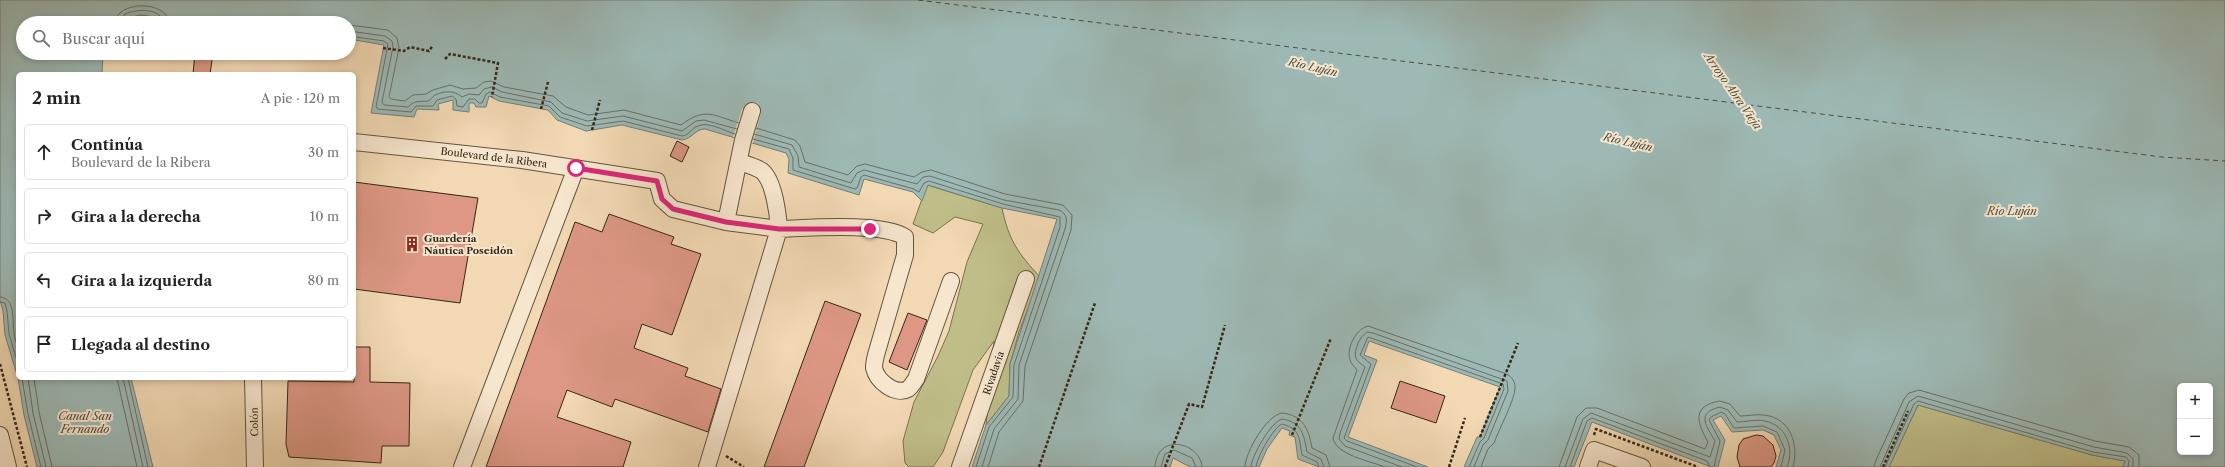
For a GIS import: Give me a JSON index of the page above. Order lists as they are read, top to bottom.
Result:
{
  "streets": {
    "street": ["Boulevard de la Ribera", "Rivadavia", "Colón"]
  },
  "water": ["Río Luján", "Arroyo Abra Vieja", "Canal San Fernando"],
  "places": {
    "building": ["Guardería Náutica Poseidón"]
  },
  "page": {
    "search": "Buscar aquí",
    "heading": ["2 min", "A pie · 120 m"],
    "list": [
      ["Continúa", "Boulevard de la Ribera", "30 m"],
      ["Gira a la derecha", "10 m"],
      ["Gira a la izquierda", "80 m"],
      "Llegada al destino"
    ],
    "map_buttons": ["+", "−"]
  }
}
